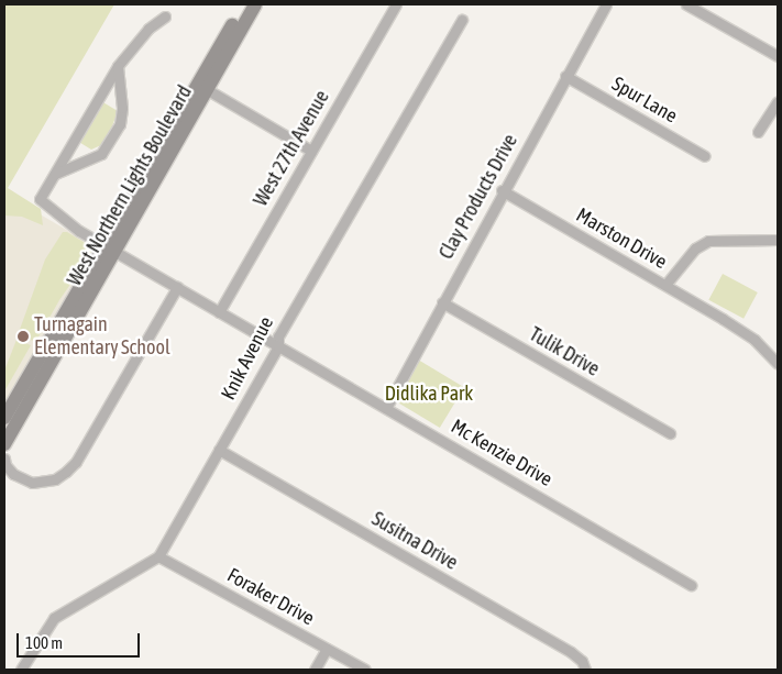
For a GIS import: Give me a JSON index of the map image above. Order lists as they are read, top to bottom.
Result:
{
  "streets": {
    "street": [
      "Spur Lane",
      "West 27th Avenue",
      "West Northern Lights Boulevard",
      "Clay Products Drive",
      "Marston Drive",
      "Tulik Drive",
      "Knik Avenue",
      "Mc Kenzie Drive",
      "Susitna Drive",
      "Foraker Drive"
    ]
  },
  "crossings": [
    ["Spur Lane", "Clay Products Drive"],
    ["West 27th Avenue", "Mc Kenzie Drive"],
    ["West Northern Lights Boulevard", "Mc Kenzie Drive"],
    ["Clay Products Drive", "Marston Drive"],
    ["Clay Products Drive", "Tulik Drive"],
    ["Clay Products Drive", "Mc Kenzie Drive"],
    ["Knik Avenue", "Mc Kenzie Drive"],
    ["Knik Avenue", "Susitna Drive"],
    ["Knik Avenue", "Foraker Drive"]
  ],
  "parks": ["Didlika Park"],
  "places": ["Turnagain Elementary School"],
  "scale_bar": "100 m"
}
